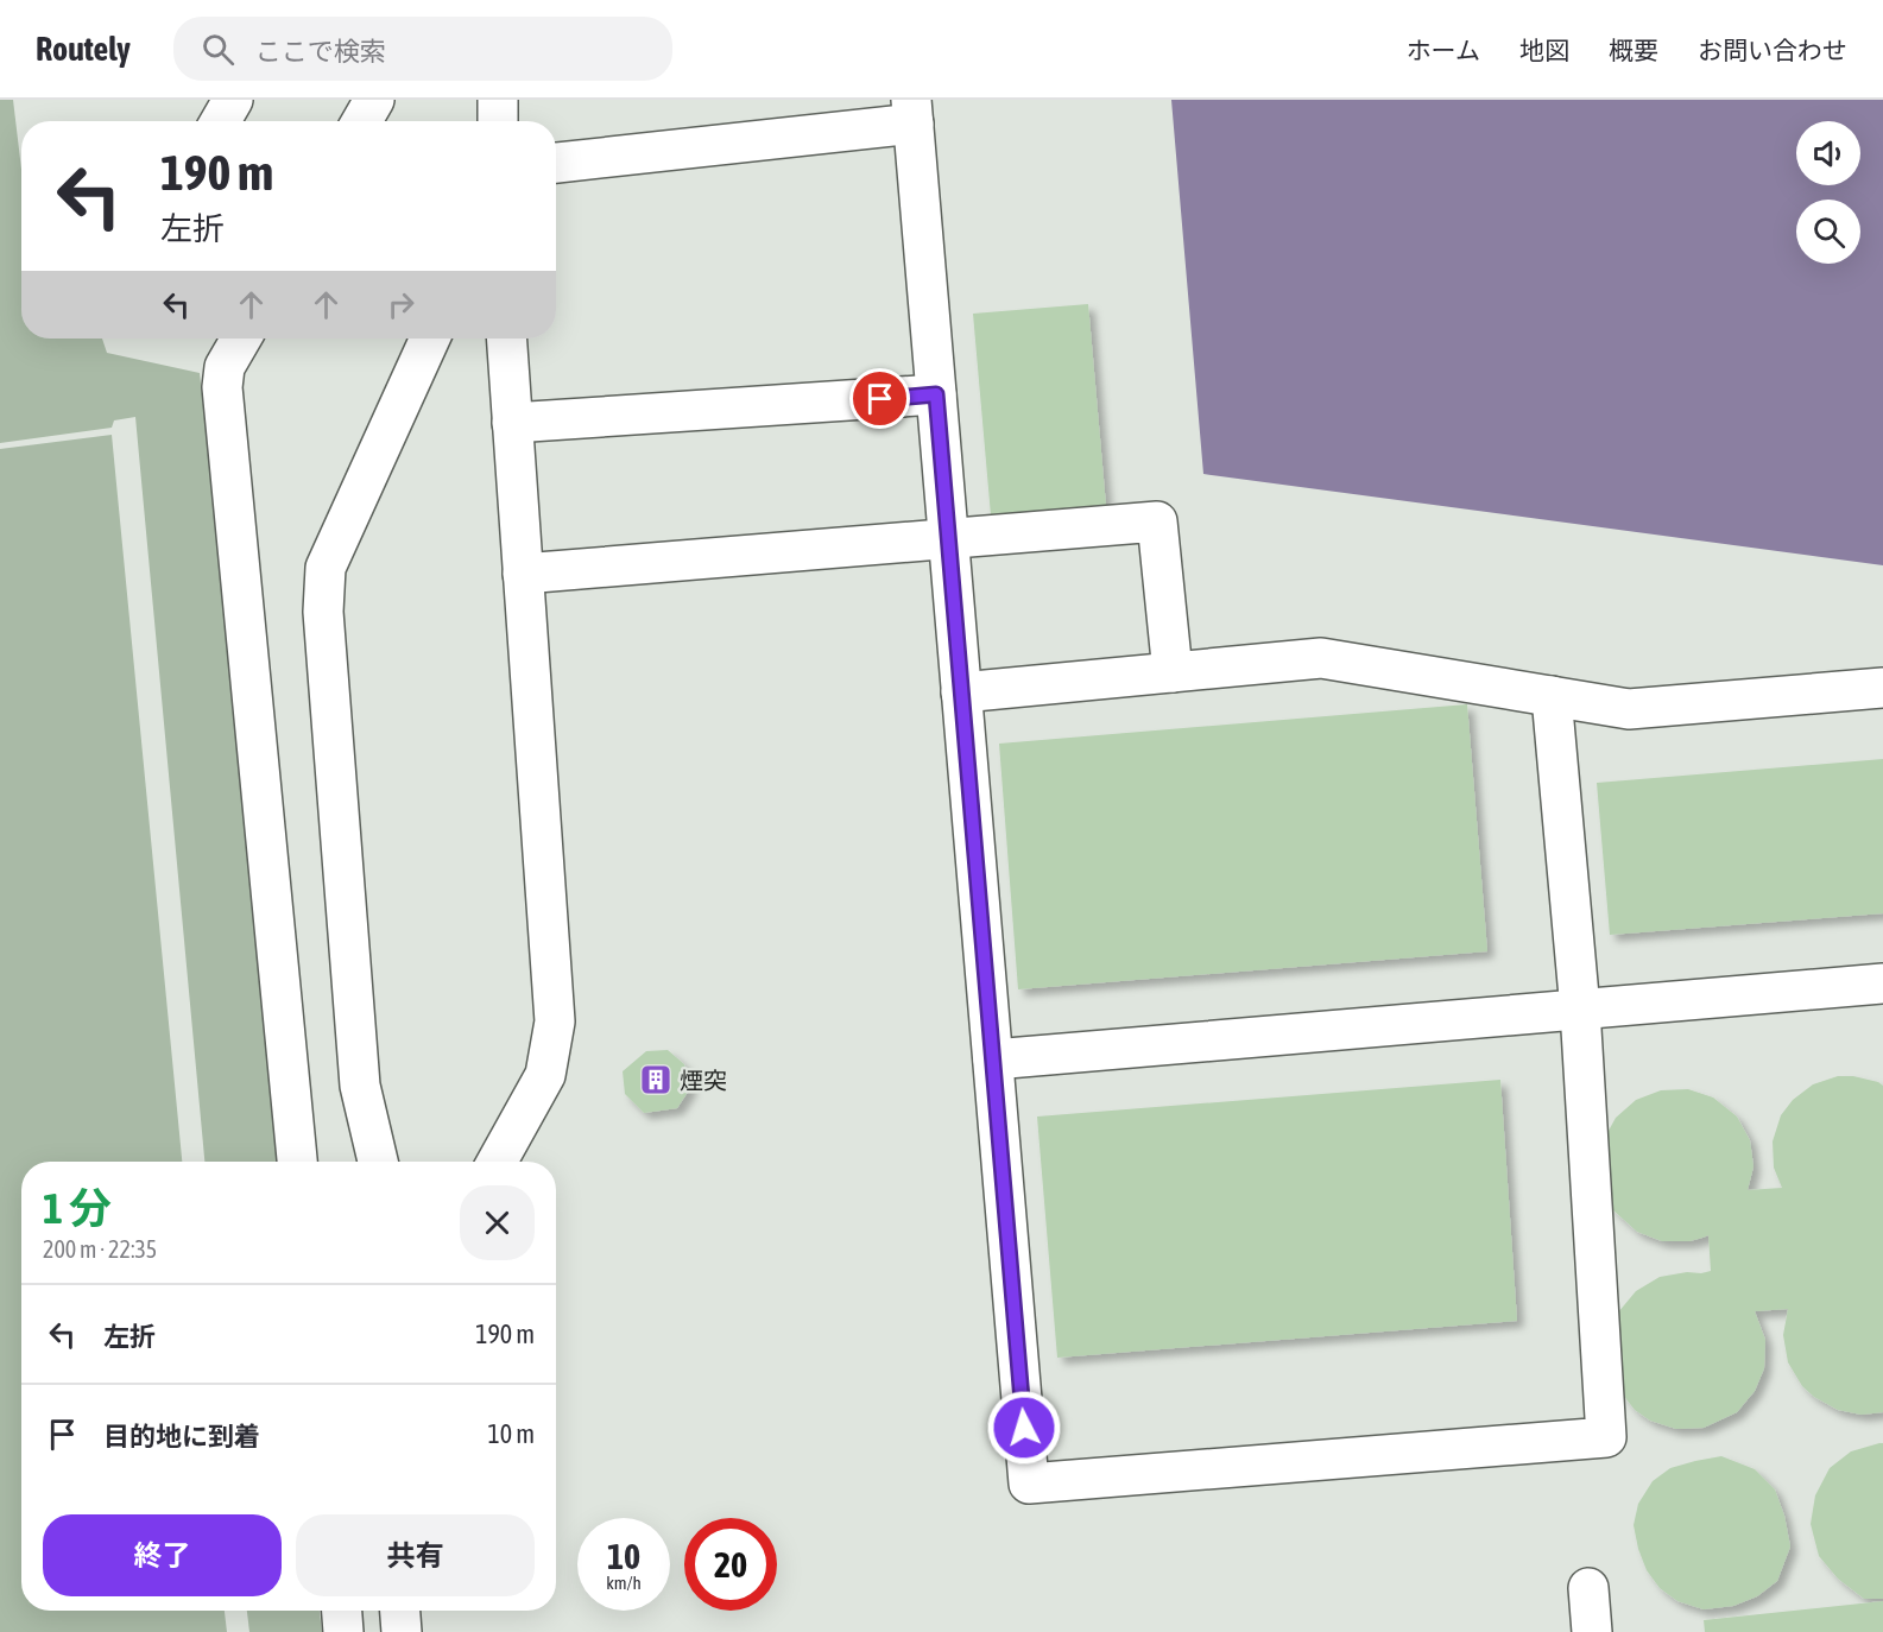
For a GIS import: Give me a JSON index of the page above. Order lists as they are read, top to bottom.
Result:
{
  "places": {
    "building": ["煙突"]
  },
  "page": {
    "header": "Routely",
    "search": "ここで検索",
    "nav": [
      "ホーム",
      "地図",
      "概要",
      "お問い合わせ"
    ],
    "turn": ["190 m", "左折"],
    "heading": ["1 分", "200 m · 22:35"],
    "list": [
      {
        "name": "左折",
        "value": "190 m"
      },
      {
        "name": "目的地に到着",
        "value": "10 m"
      }
    ],
    "buttons": ["終了", "共有"],
    "speed": "10 km/h",
    "limit": "20"
  }
}
